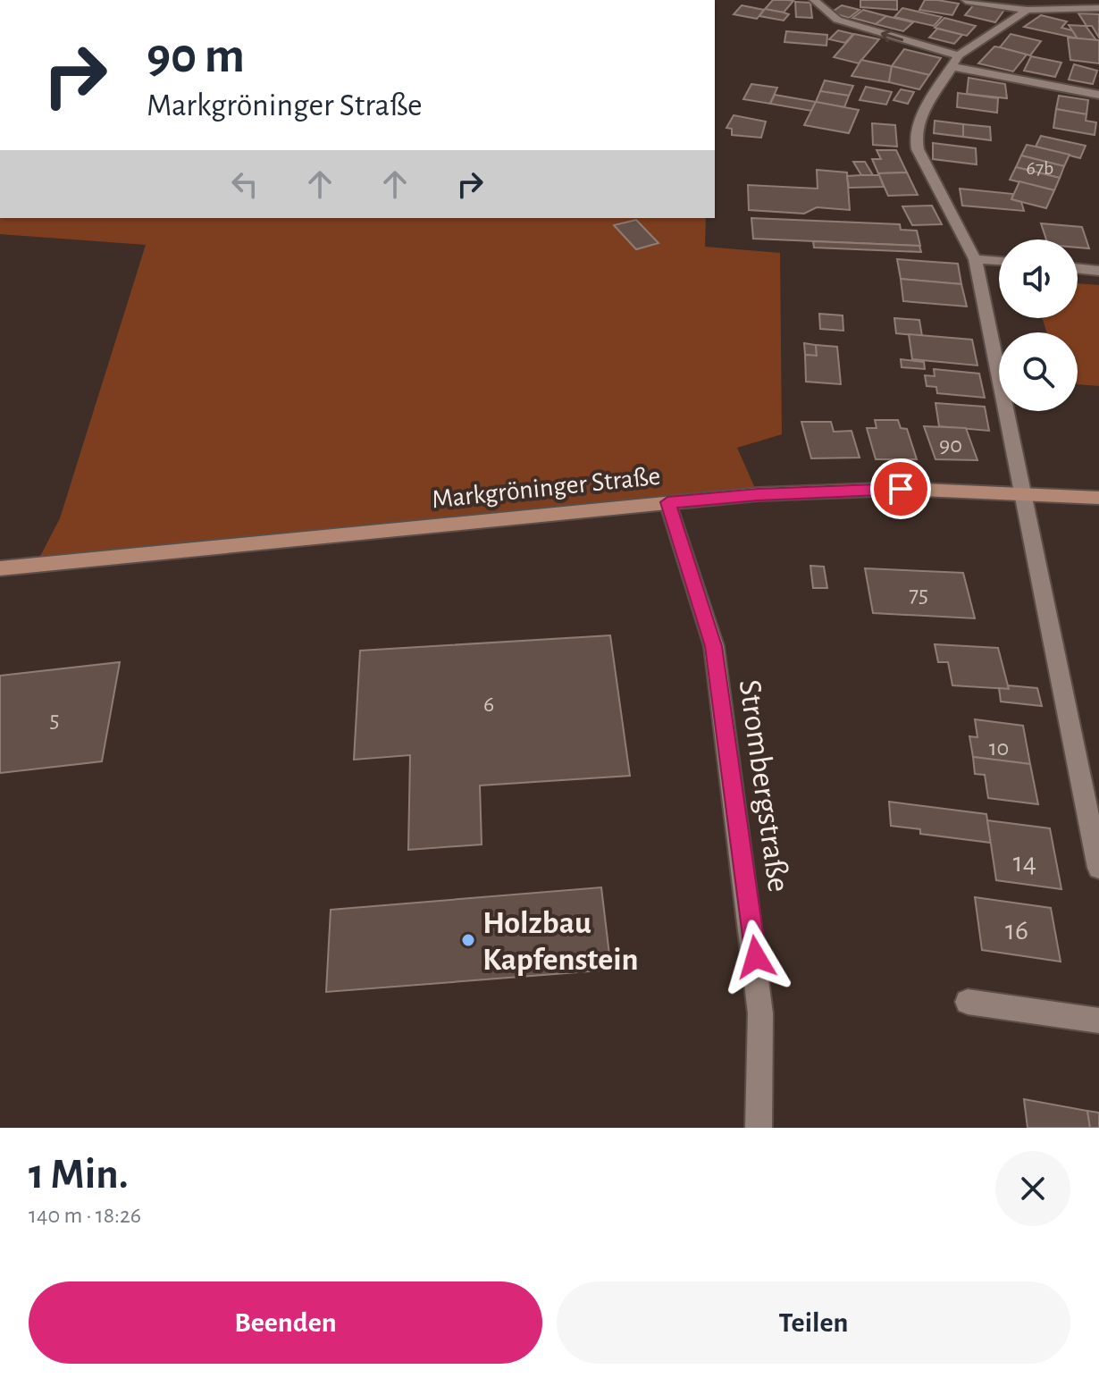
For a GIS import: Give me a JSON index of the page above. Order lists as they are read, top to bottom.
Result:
{
  "streets": {
    "main road": ["Markgröninger Straße"],
    "street": ["Strombergstraße"]
  },
  "crossings": [
    ["Markgröninger Straße", "Strombergstraße"]
  ],
  "places": ["Holzbau Kapfenstein"],
  "house_numbers": [
    "67b",
    "90",
    "75",
    "6",
    "5",
    "10",
    "14",
    "16"
  ],
  "page": {
    "turn": ["90 m", "Markgröninger Straße"],
    "heading": ["1 Min.", "140 m · 18:26"],
    "buttons": ["Beenden", "Teilen"]
  }
}
